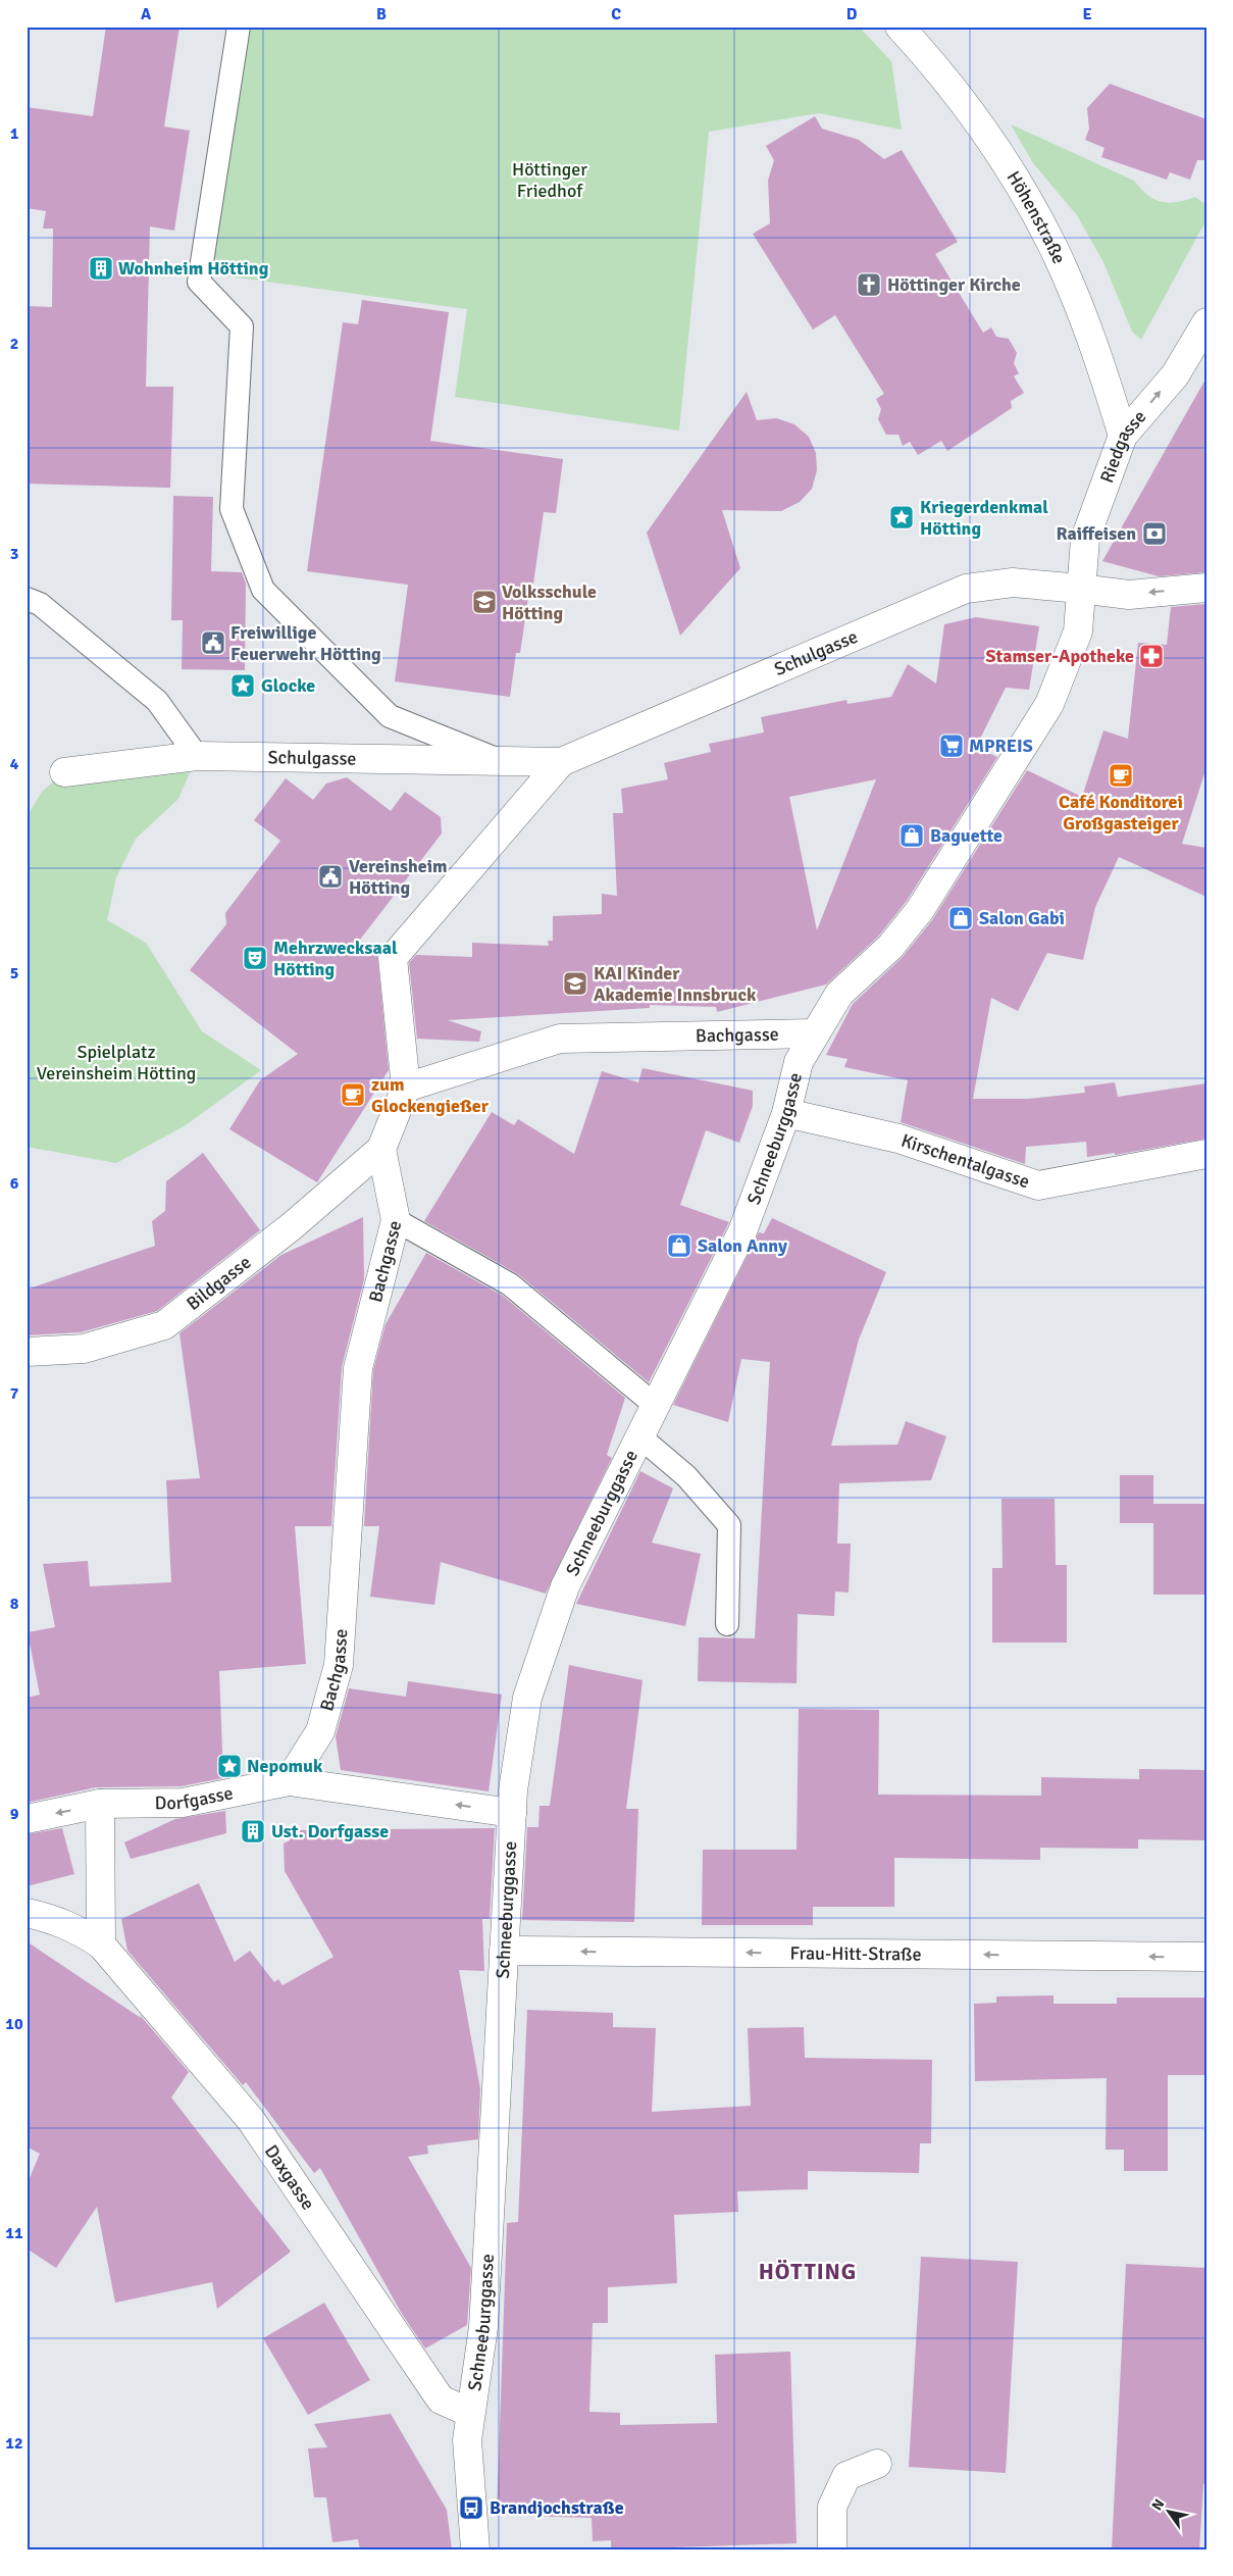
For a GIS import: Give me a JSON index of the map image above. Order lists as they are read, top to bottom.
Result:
{
  "streets": {
    "street": [
      "Höhenstraße",
      "Riedgasse",
      "Schulgasse",
      "Bachgasse",
      "Schneeburggasse",
      "Kirschentalgasse",
      "Bildgasse",
      "Dorfgasse",
      "Frau-Hitt-Straße",
      "Daxgasse"
    ]
  },
  "crossings": [
    ["Höhenstraße", "Riedgasse"],
    ["Riedgasse", "Schulgasse"],
    ["Riedgasse", "Schneeburggasse"],
    ["Schulgasse", "Bachgasse"],
    ["Schulgasse", "Schneeburggasse"],
    ["Bachgasse", "Schneeburggasse"],
    ["Bachgasse", "Bildgasse"],
    ["Bachgasse", "Dorfgasse"],
    ["Schneeburggasse", "Kirschentalgasse"],
    ["Schneeburggasse", "Dorfgasse"],
    ["Schneeburggasse", "Frau-Hitt-Straße"],
    ["Schneeburggasse", "Daxgasse"]
  ],
  "one_way": ["Riedgasse", "Dorfgasse", "Frau-Hitt-Straße"],
  "districts": ["HÖTTING"],
  "parks": ["Höttinger Friedhof", "Spielplatz Vereinsheim Hötting"],
  "places": {
    "building": ["Wohnheim Hötting", "Ust. Dorfgasse"],
    "church": ["Höttinger Kirche"],
    "place": ["Kriegerdenkmal Hötting", "Glocke", "Nepomuk"],
    "bank": ["Raiffeisen"],
    "school or university": ["Volksschule Hötting", "KAI Kinder Akademie Innsbruck"],
    "public building": ["Freiwillige Feuerwehr Hötting", "Vereinsheim Hötting"],
    "pharmacy": ["Stamser-Apotheke"],
    "supermarket": ["MPREIS"],
    "cafe": ["Café Konditorei Großgasteiger", "zum Glockengießer"],
    "shop": ["Baguette", "Salon Gabi", "Salon Anny"],
    "theatre": ["Mehrzwecksaal Hötting"],
    "bus stop": ["Brandjochstraße"]
  },
  "north": "top left",
  "grid": {
    "columns": [
      "A",
      "B",
      "C",
      "D",
      "E"
    ],
    "rows": [
      "1",
      "2",
      "3",
      "4",
      "5",
      "6",
      "7",
      "8",
      "9",
      "10",
      "11",
      "12"
    ]
  }
}
